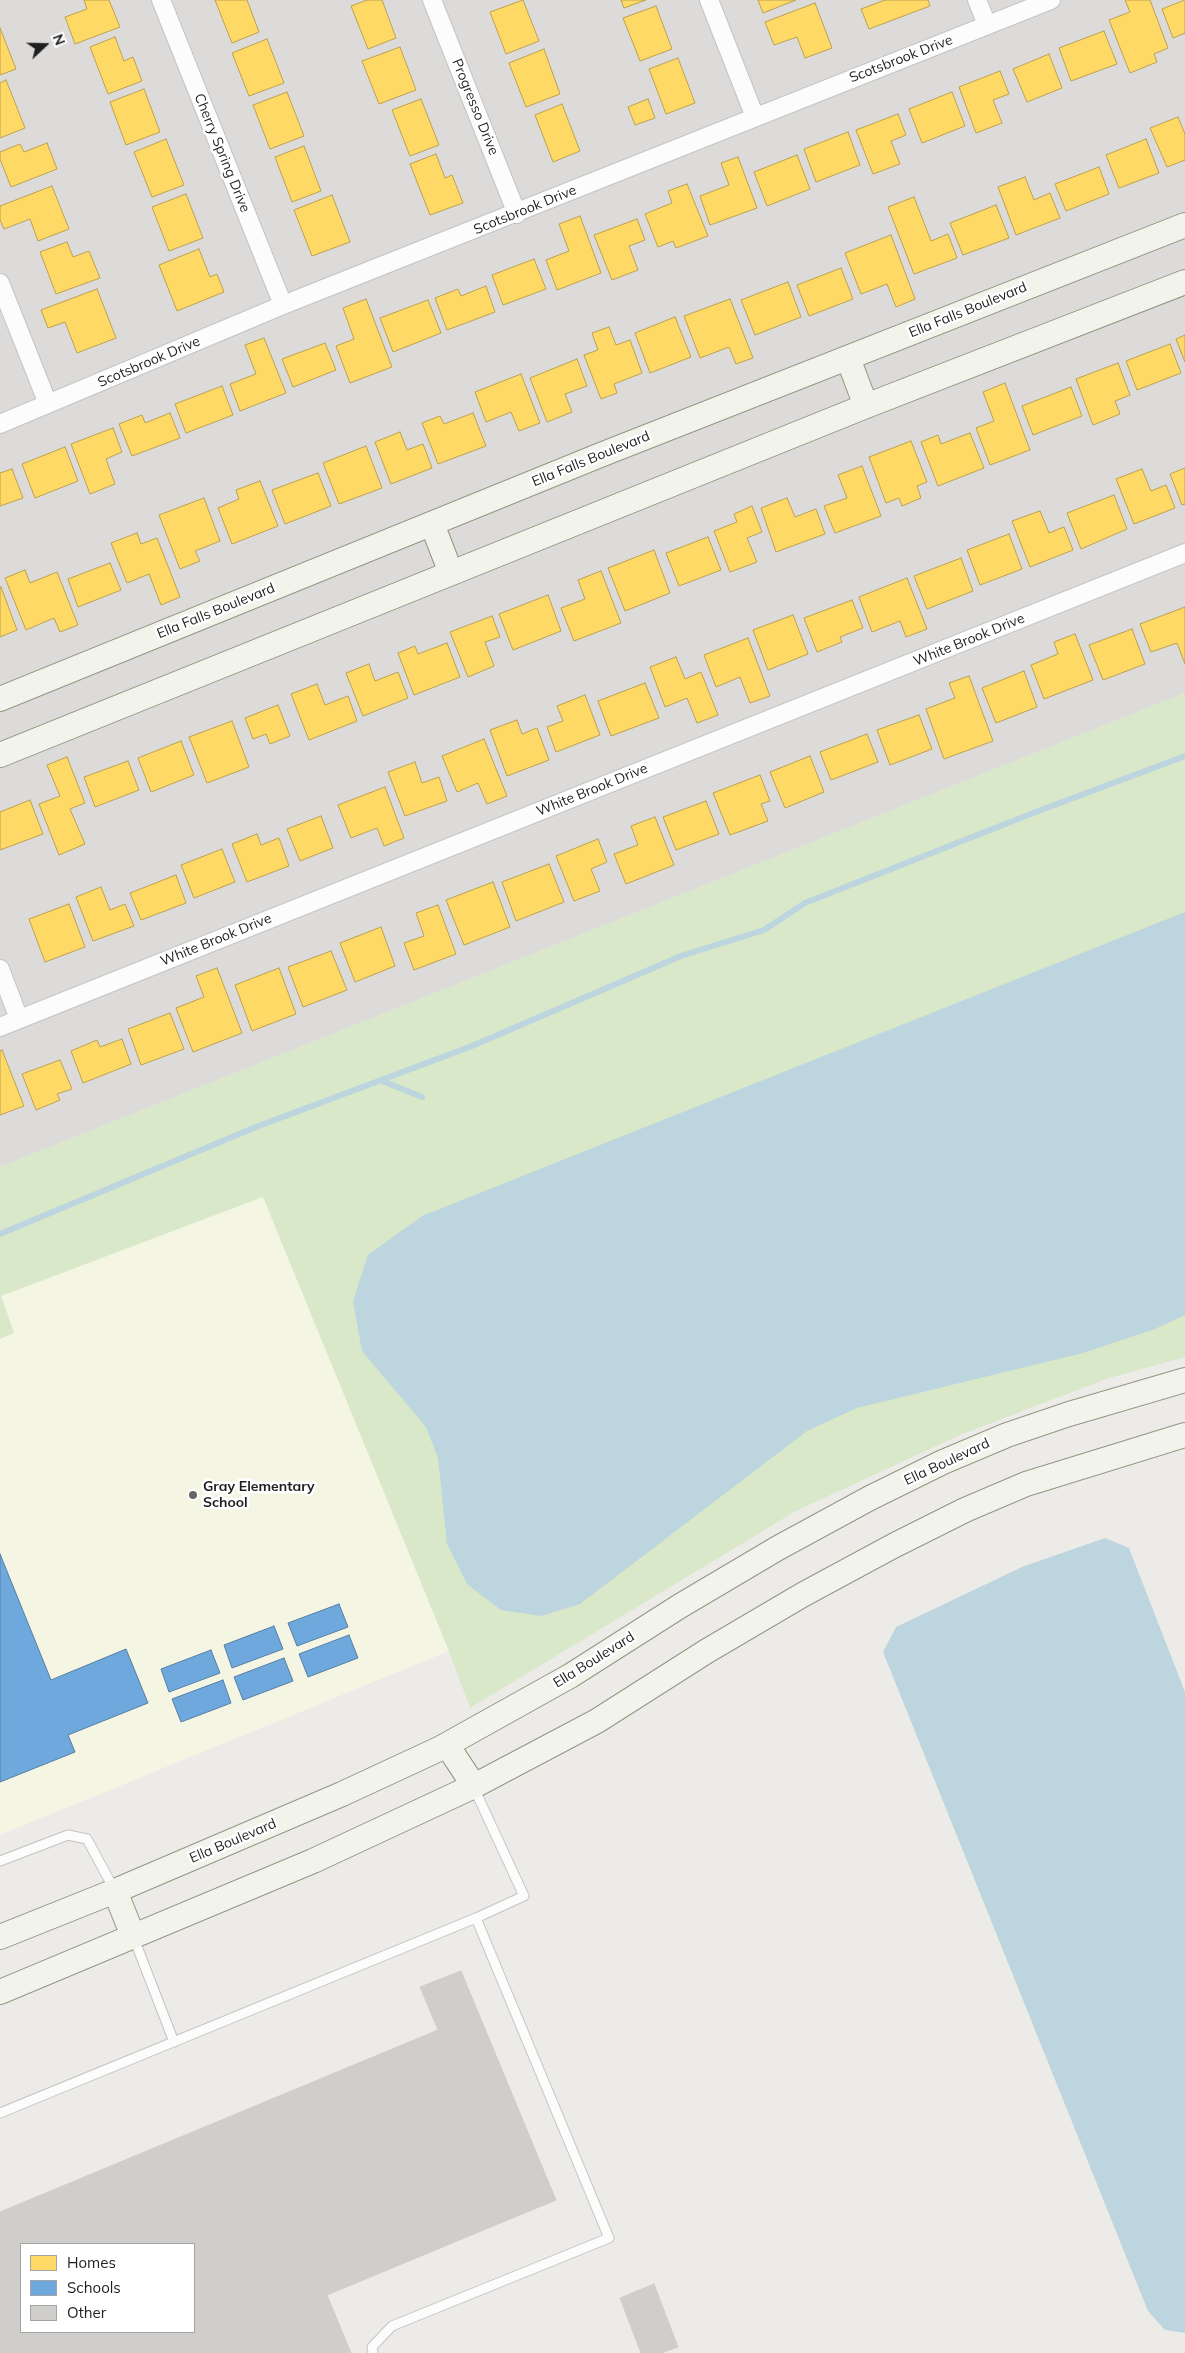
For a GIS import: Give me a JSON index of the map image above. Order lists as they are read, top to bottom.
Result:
{
  "streets": {
    "main road": ["Ella Falls Boulevard", "Ella Boulevard"],
    "street": [
      "Scotsbrook Drive",
      "Progresso Drive",
      "Cherry Spring Drive",
      "White Brook Drive"
    ]
  },
  "crossings": [
    ["Scotsbrook Drive", "Progresso Drive"],
    ["Scotsbrook Drive", "Cherry Spring Drive"]
  ],
  "places": ["Gray Elementary School"],
  "legend": ["Homes", "Schools", "Other"],
  "north": "right"
}
